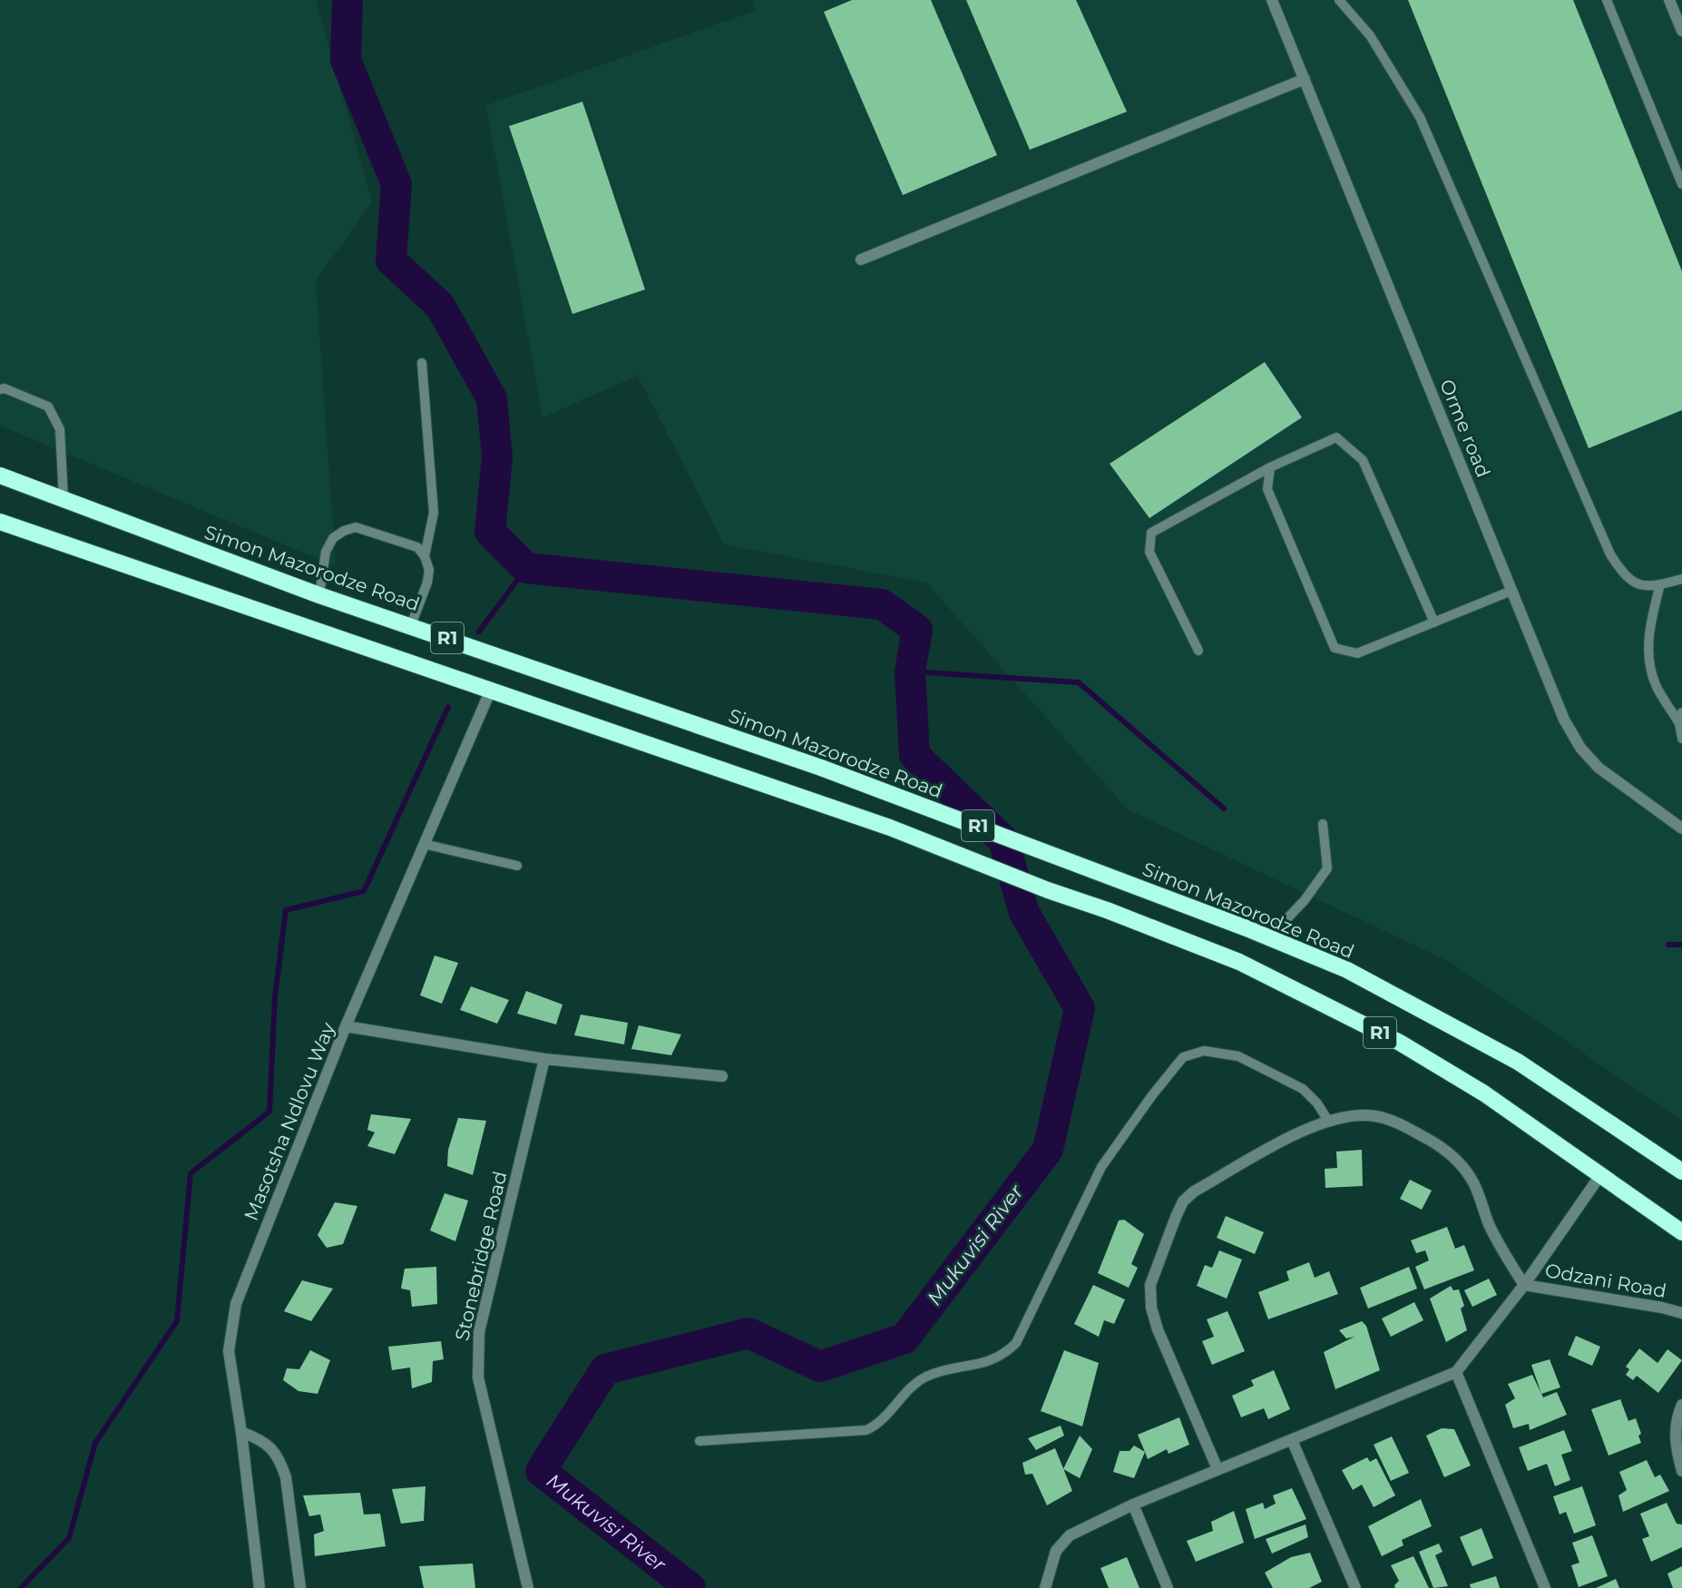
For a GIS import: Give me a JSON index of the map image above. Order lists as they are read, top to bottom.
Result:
{
  "streets": {
    "highway": ["Simon Mazorodze Road", "R1"],
    "street": [
      "Orme road",
      "Masotsha Ndlovu Way",
      "Stonebridge Road",
      "Odzani Road"
    ]
  },
  "crossings": [
    ["R1", "Masotsha Ndlovu Way"]
  ],
  "water": ["Mukuvisi River"]
}
